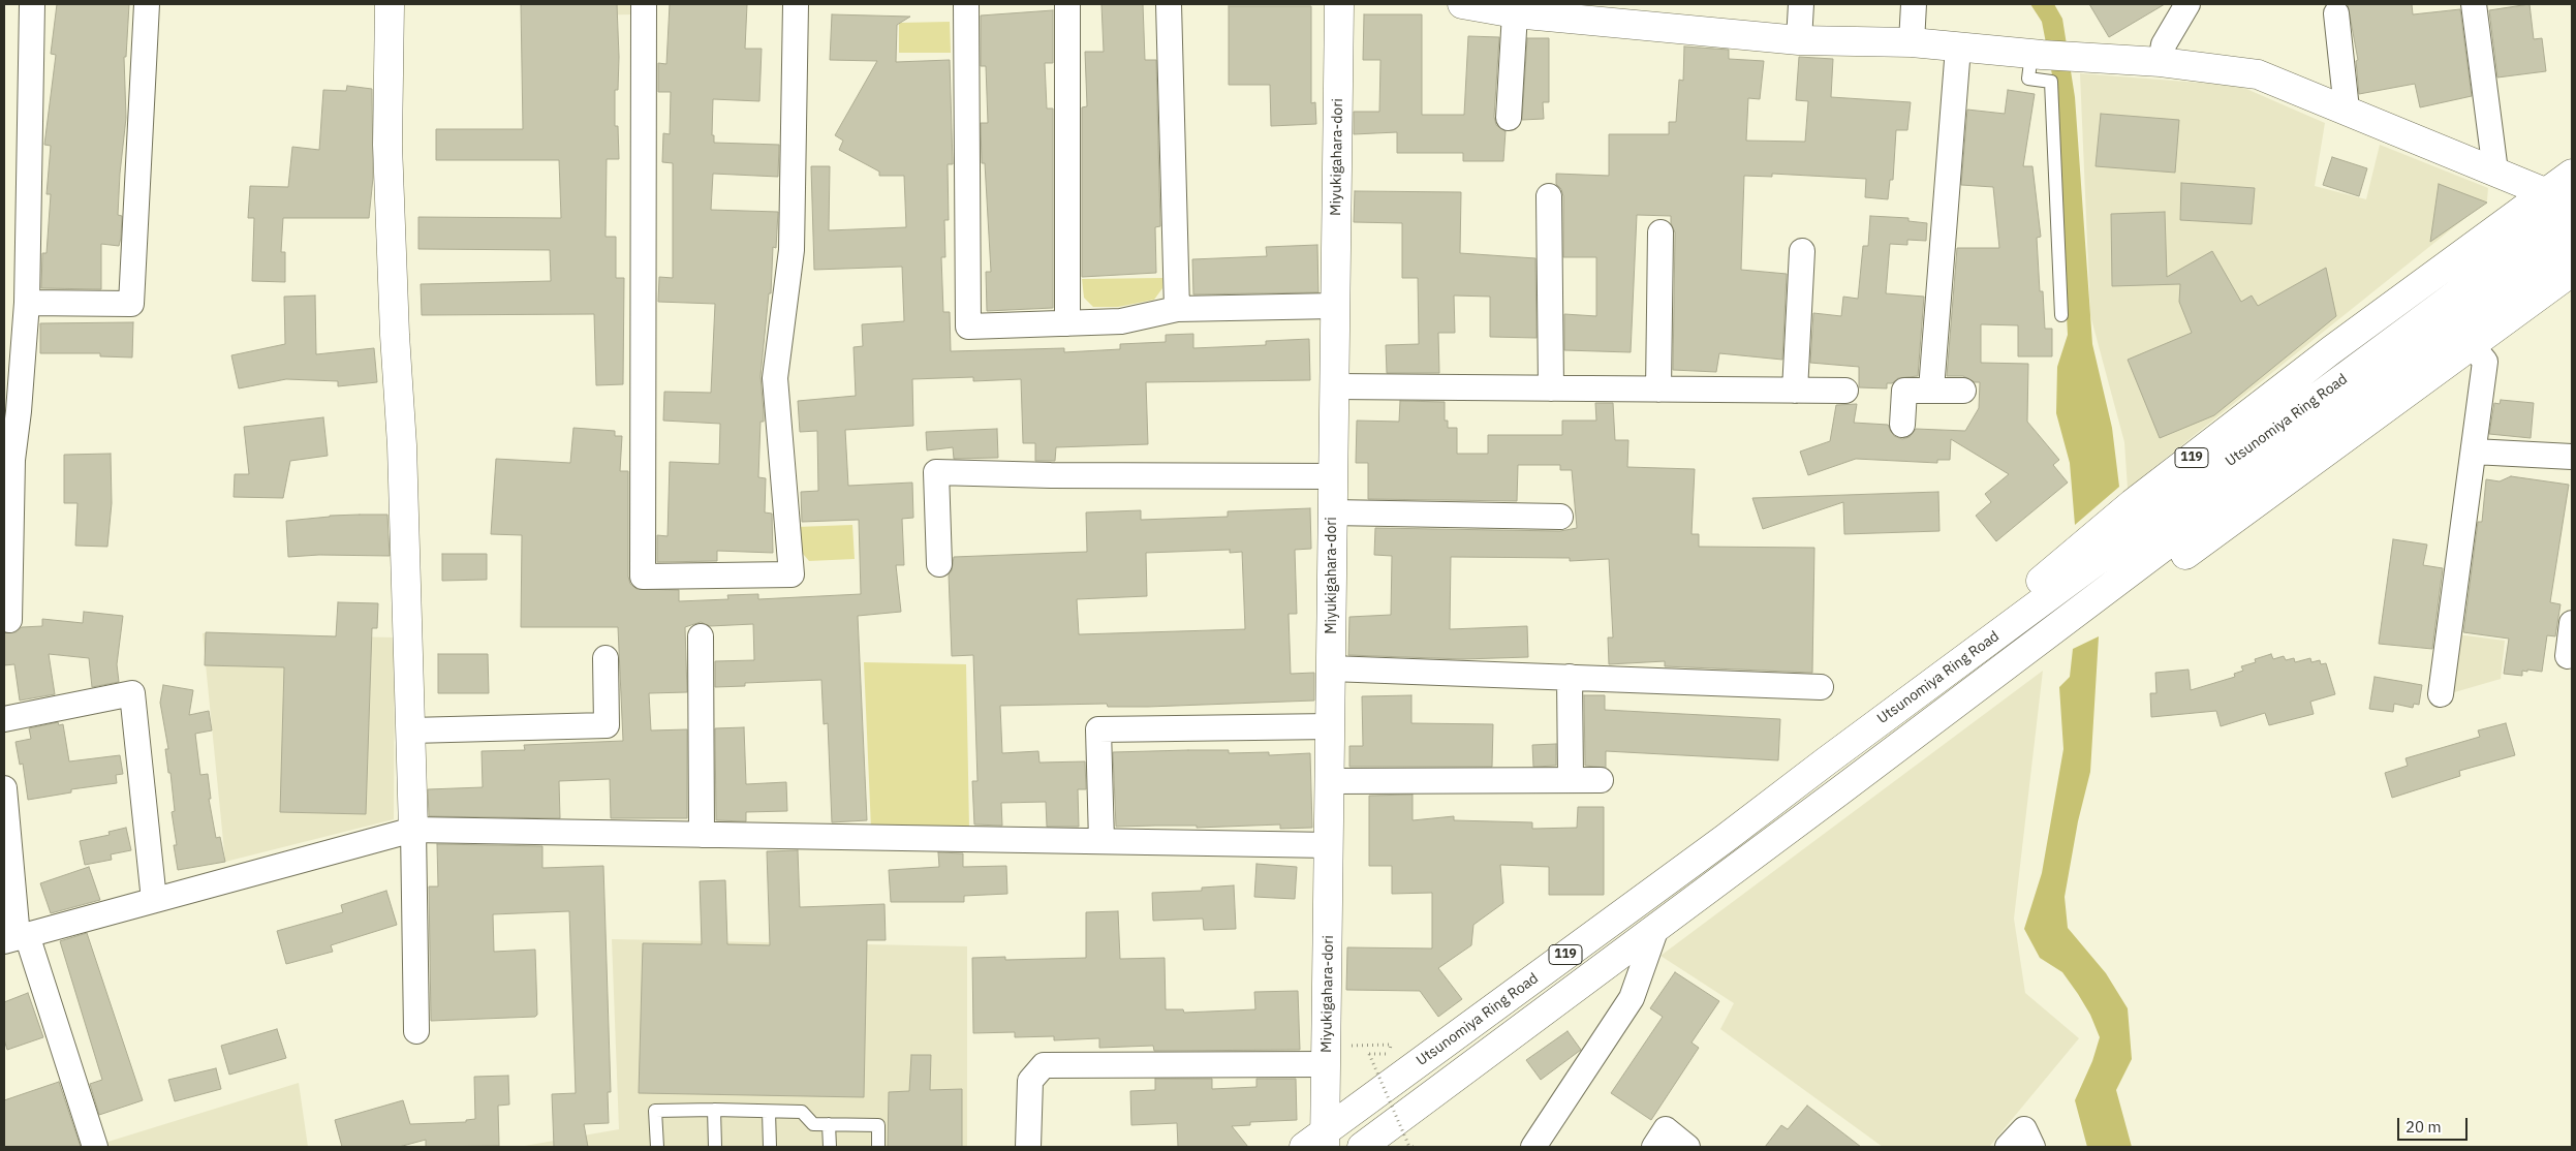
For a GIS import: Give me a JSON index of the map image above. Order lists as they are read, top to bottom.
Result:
{
  "streets": {
    "main road": ["Miyukigahara-dori", "Utsunomiya Ring Road", "119"]
  },
  "crossings": [
    ["Miyukigahara-dori", "Utsunomiya Ring Road"],
    ["Utsunomiya Ring Road", "119"]
  ],
  "scale_bar": "20 m"
}
